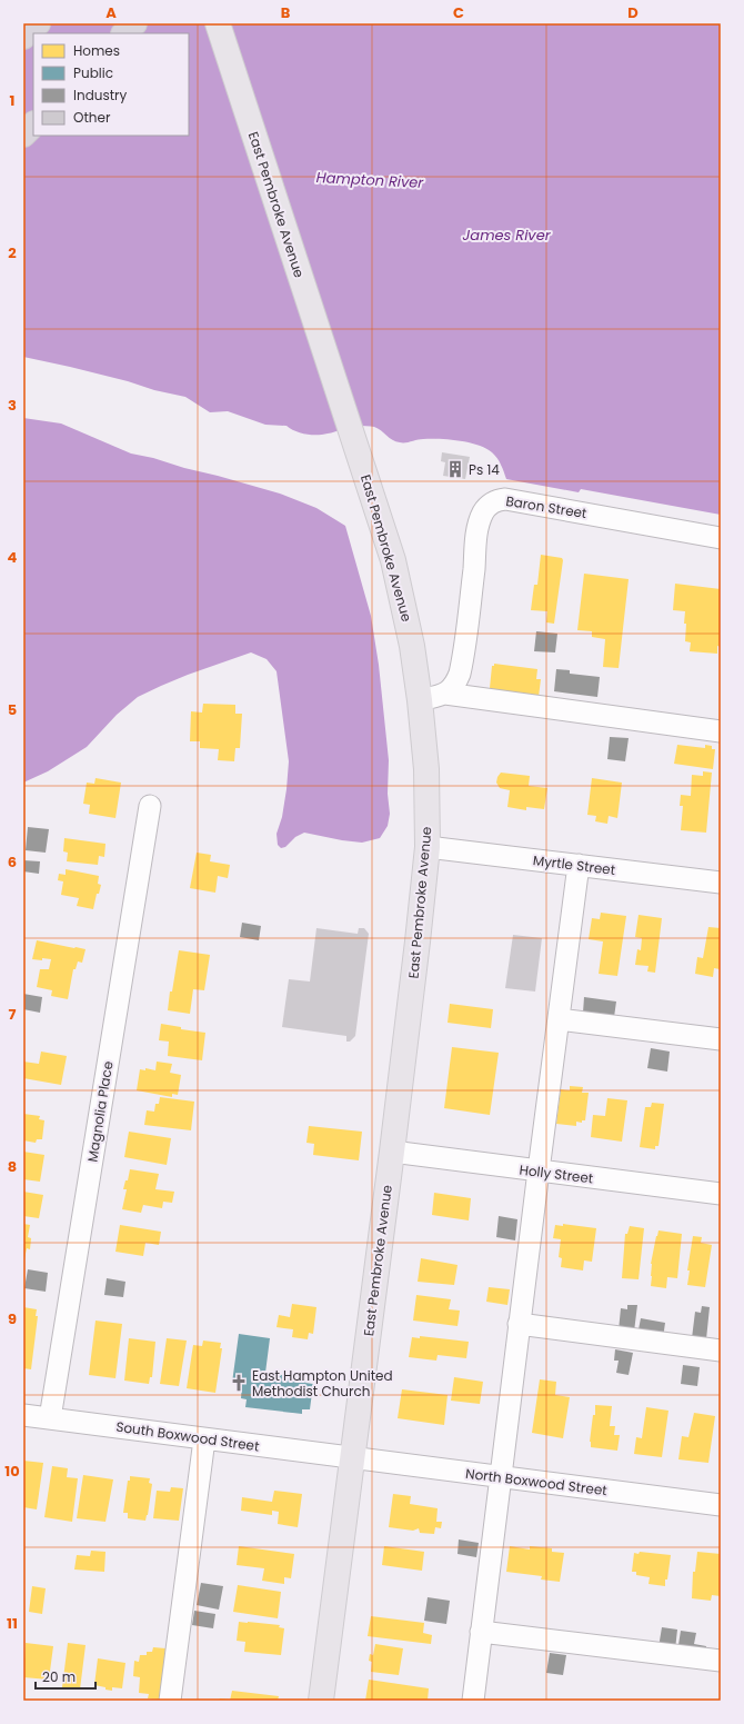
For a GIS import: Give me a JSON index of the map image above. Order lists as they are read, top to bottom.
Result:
{
  "streets": {
    "main road": ["East Pembroke Avenue"],
    "street": [
      "Baron Street",
      "Myrtle Street",
      "Magnolia Place",
      "Holly Street",
      "South Boxwood Street",
      "North Boxwood Street"
    ]
  },
  "crossings": [
    ["East Pembroke Avenue", "Myrtle Street"],
    ["East Pembroke Avenue", "Holly Street"],
    ["East Pembroke Avenue", "South Boxwood Street"],
    ["East Pembroke Avenue", "North Boxwood Street"],
    ["Magnolia Place", "South Boxwood Street"],
    ["South Boxwood Street", "North Boxwood Street"]
  ],
  "water": ["Hampton River", "James River"],
  "places": {
    "building": ["Ps 14"],
    "church": ["East Hampton United Methodist Church"]
  },
  "legend": [
    "Homes",
    "Public",
    "Industry",
    "Other"
  ],
  "scale_bar": "20 m",
  "grid": {
    "columns": [
      "A",
      "B",
      "C",
      "D"
    ],
    "rows": [
      "1",
      "2",
      "3",
      "4",
      "5",
      "6",
      "7",
      "8",
      "9",
      "10",
      "11"
    ]
  }
}
